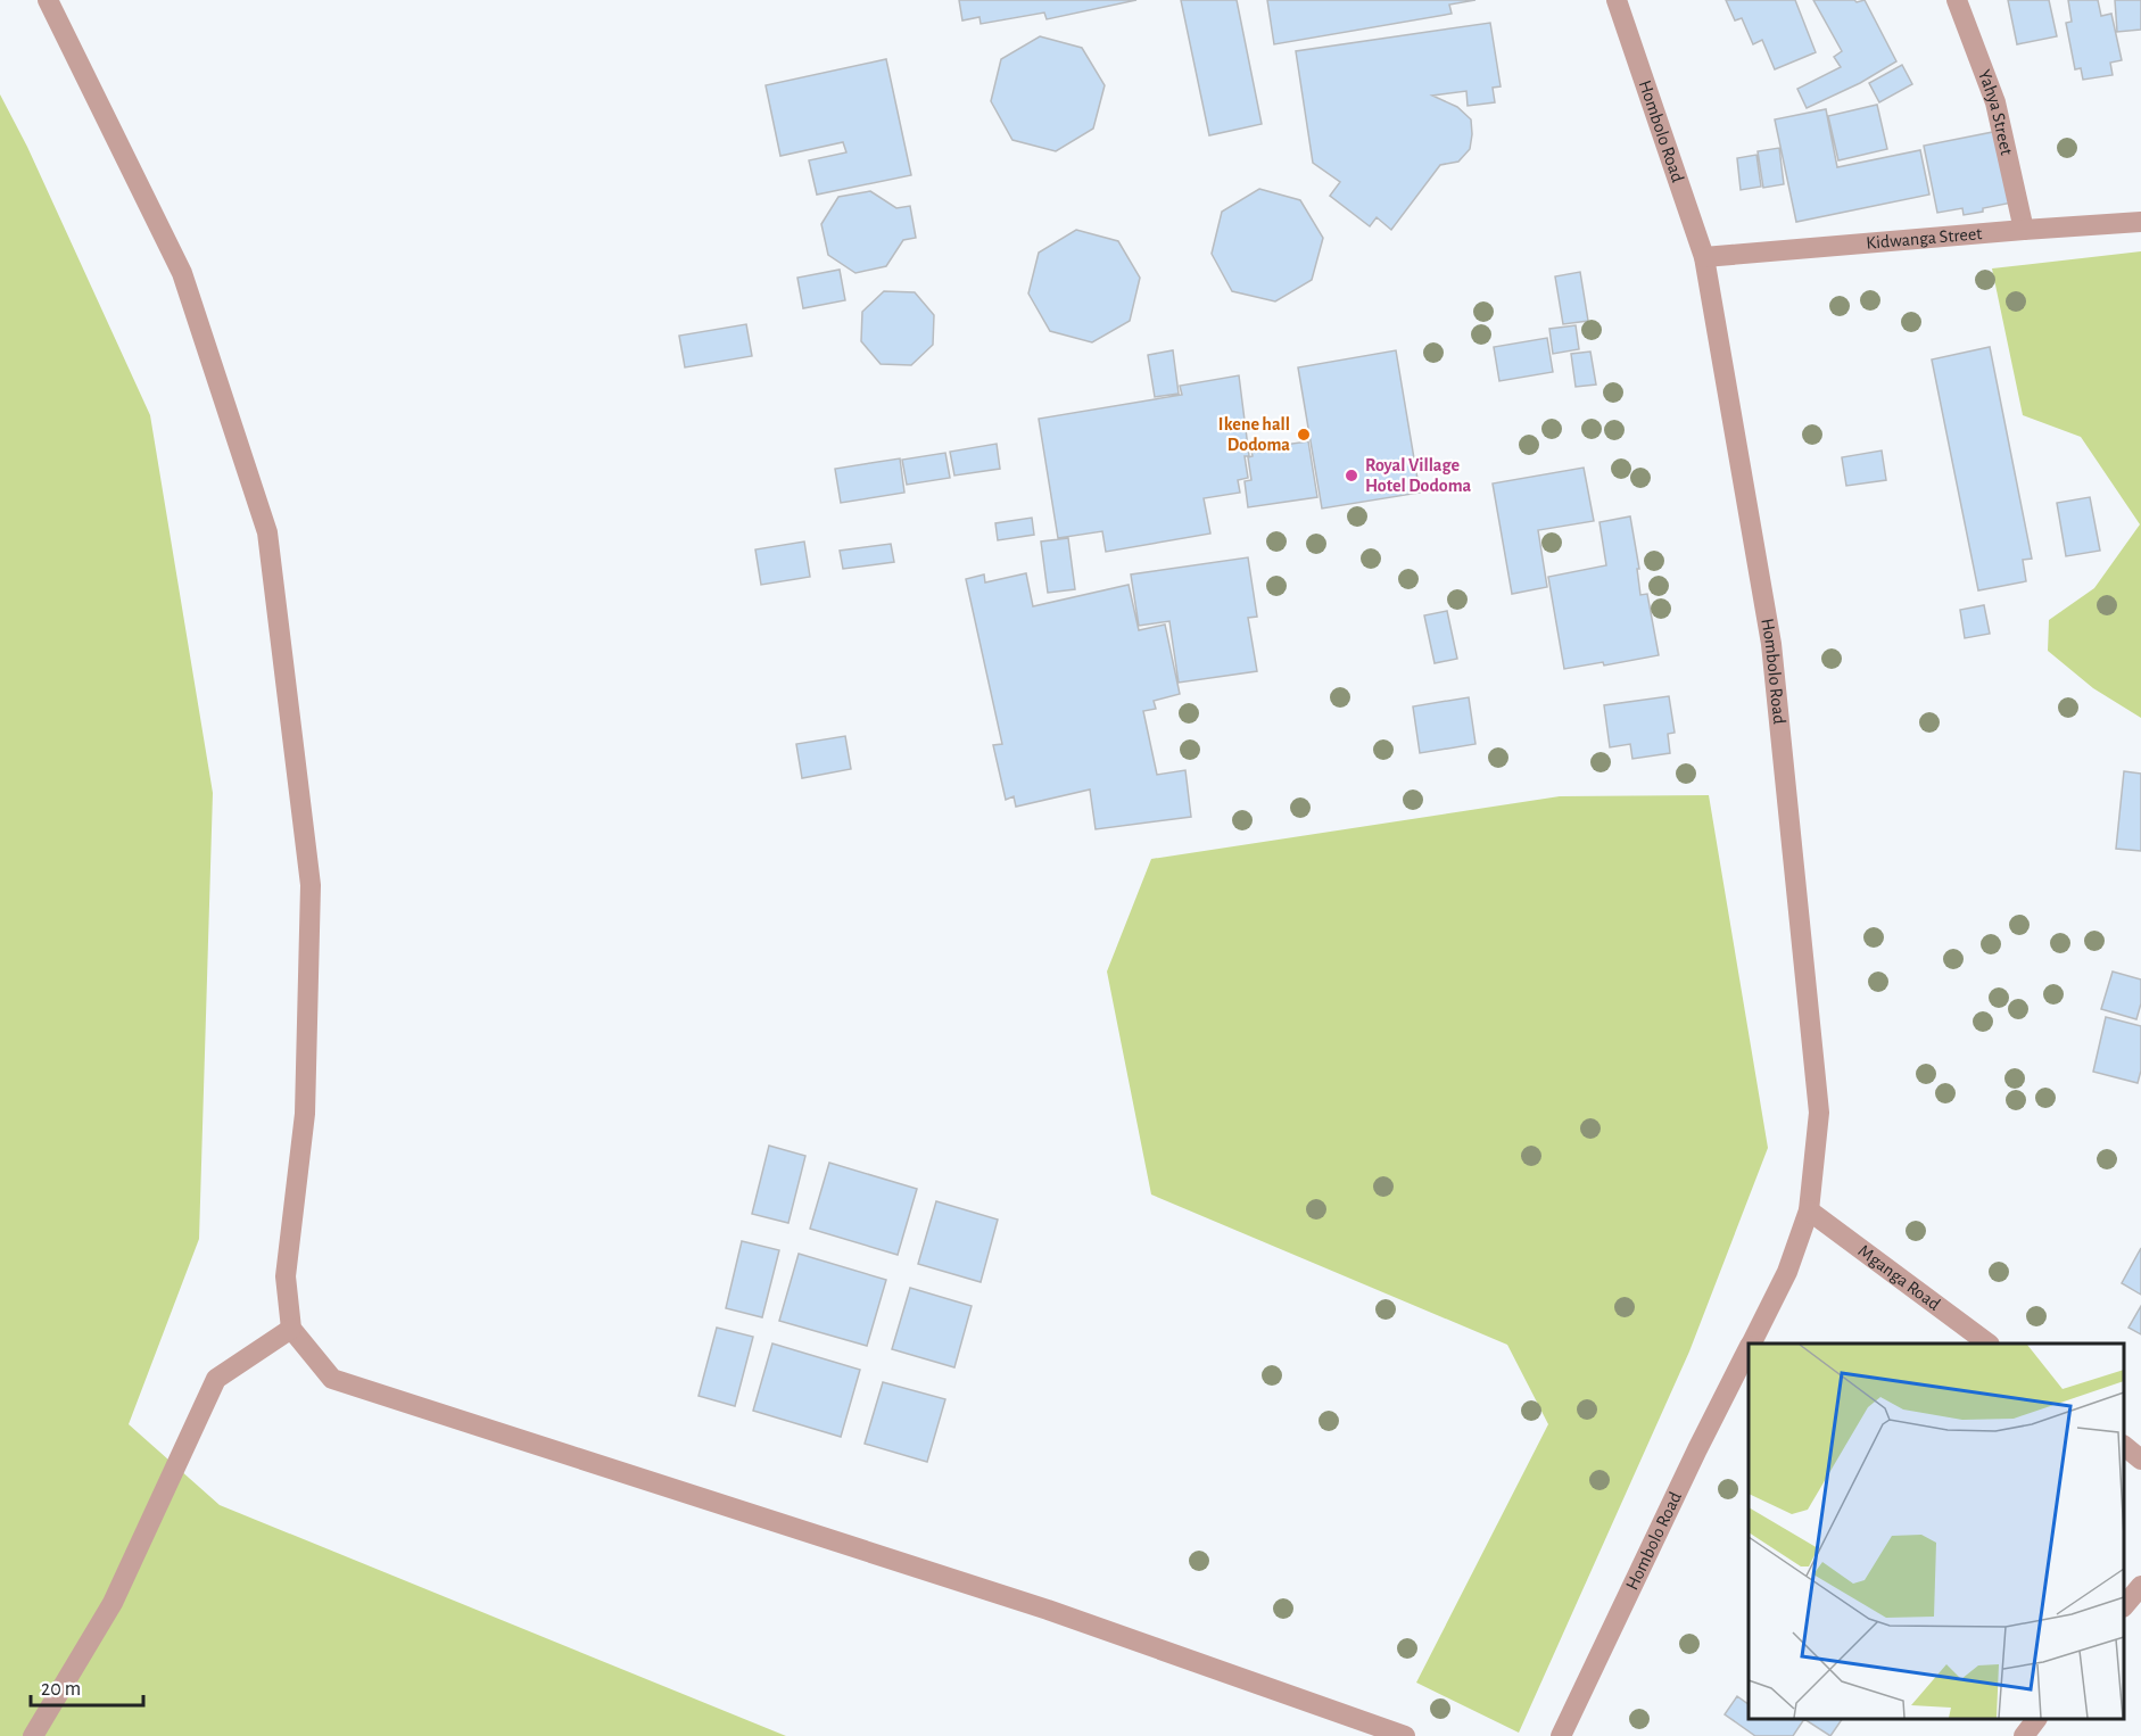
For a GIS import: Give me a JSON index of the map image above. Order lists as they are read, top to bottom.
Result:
{
  "streets": {
    "street": [
      "Yahya Street",
      "Hombolo Road",
      "Kidwanga Street",
      "Mganga Road"
    ]
  },
  "crossings": [
    ["Yahya Street", "Kidwanga Street"],
    ["Hombolo Road", "Kidwanga Street"],
    ["Hombolo Road", "Mganga Road"]
  ],
  "places": ["Ikene hall Dodoma", "Royal Village Hotel Dodoma"],
  "scale_bar": "20 m"
}
